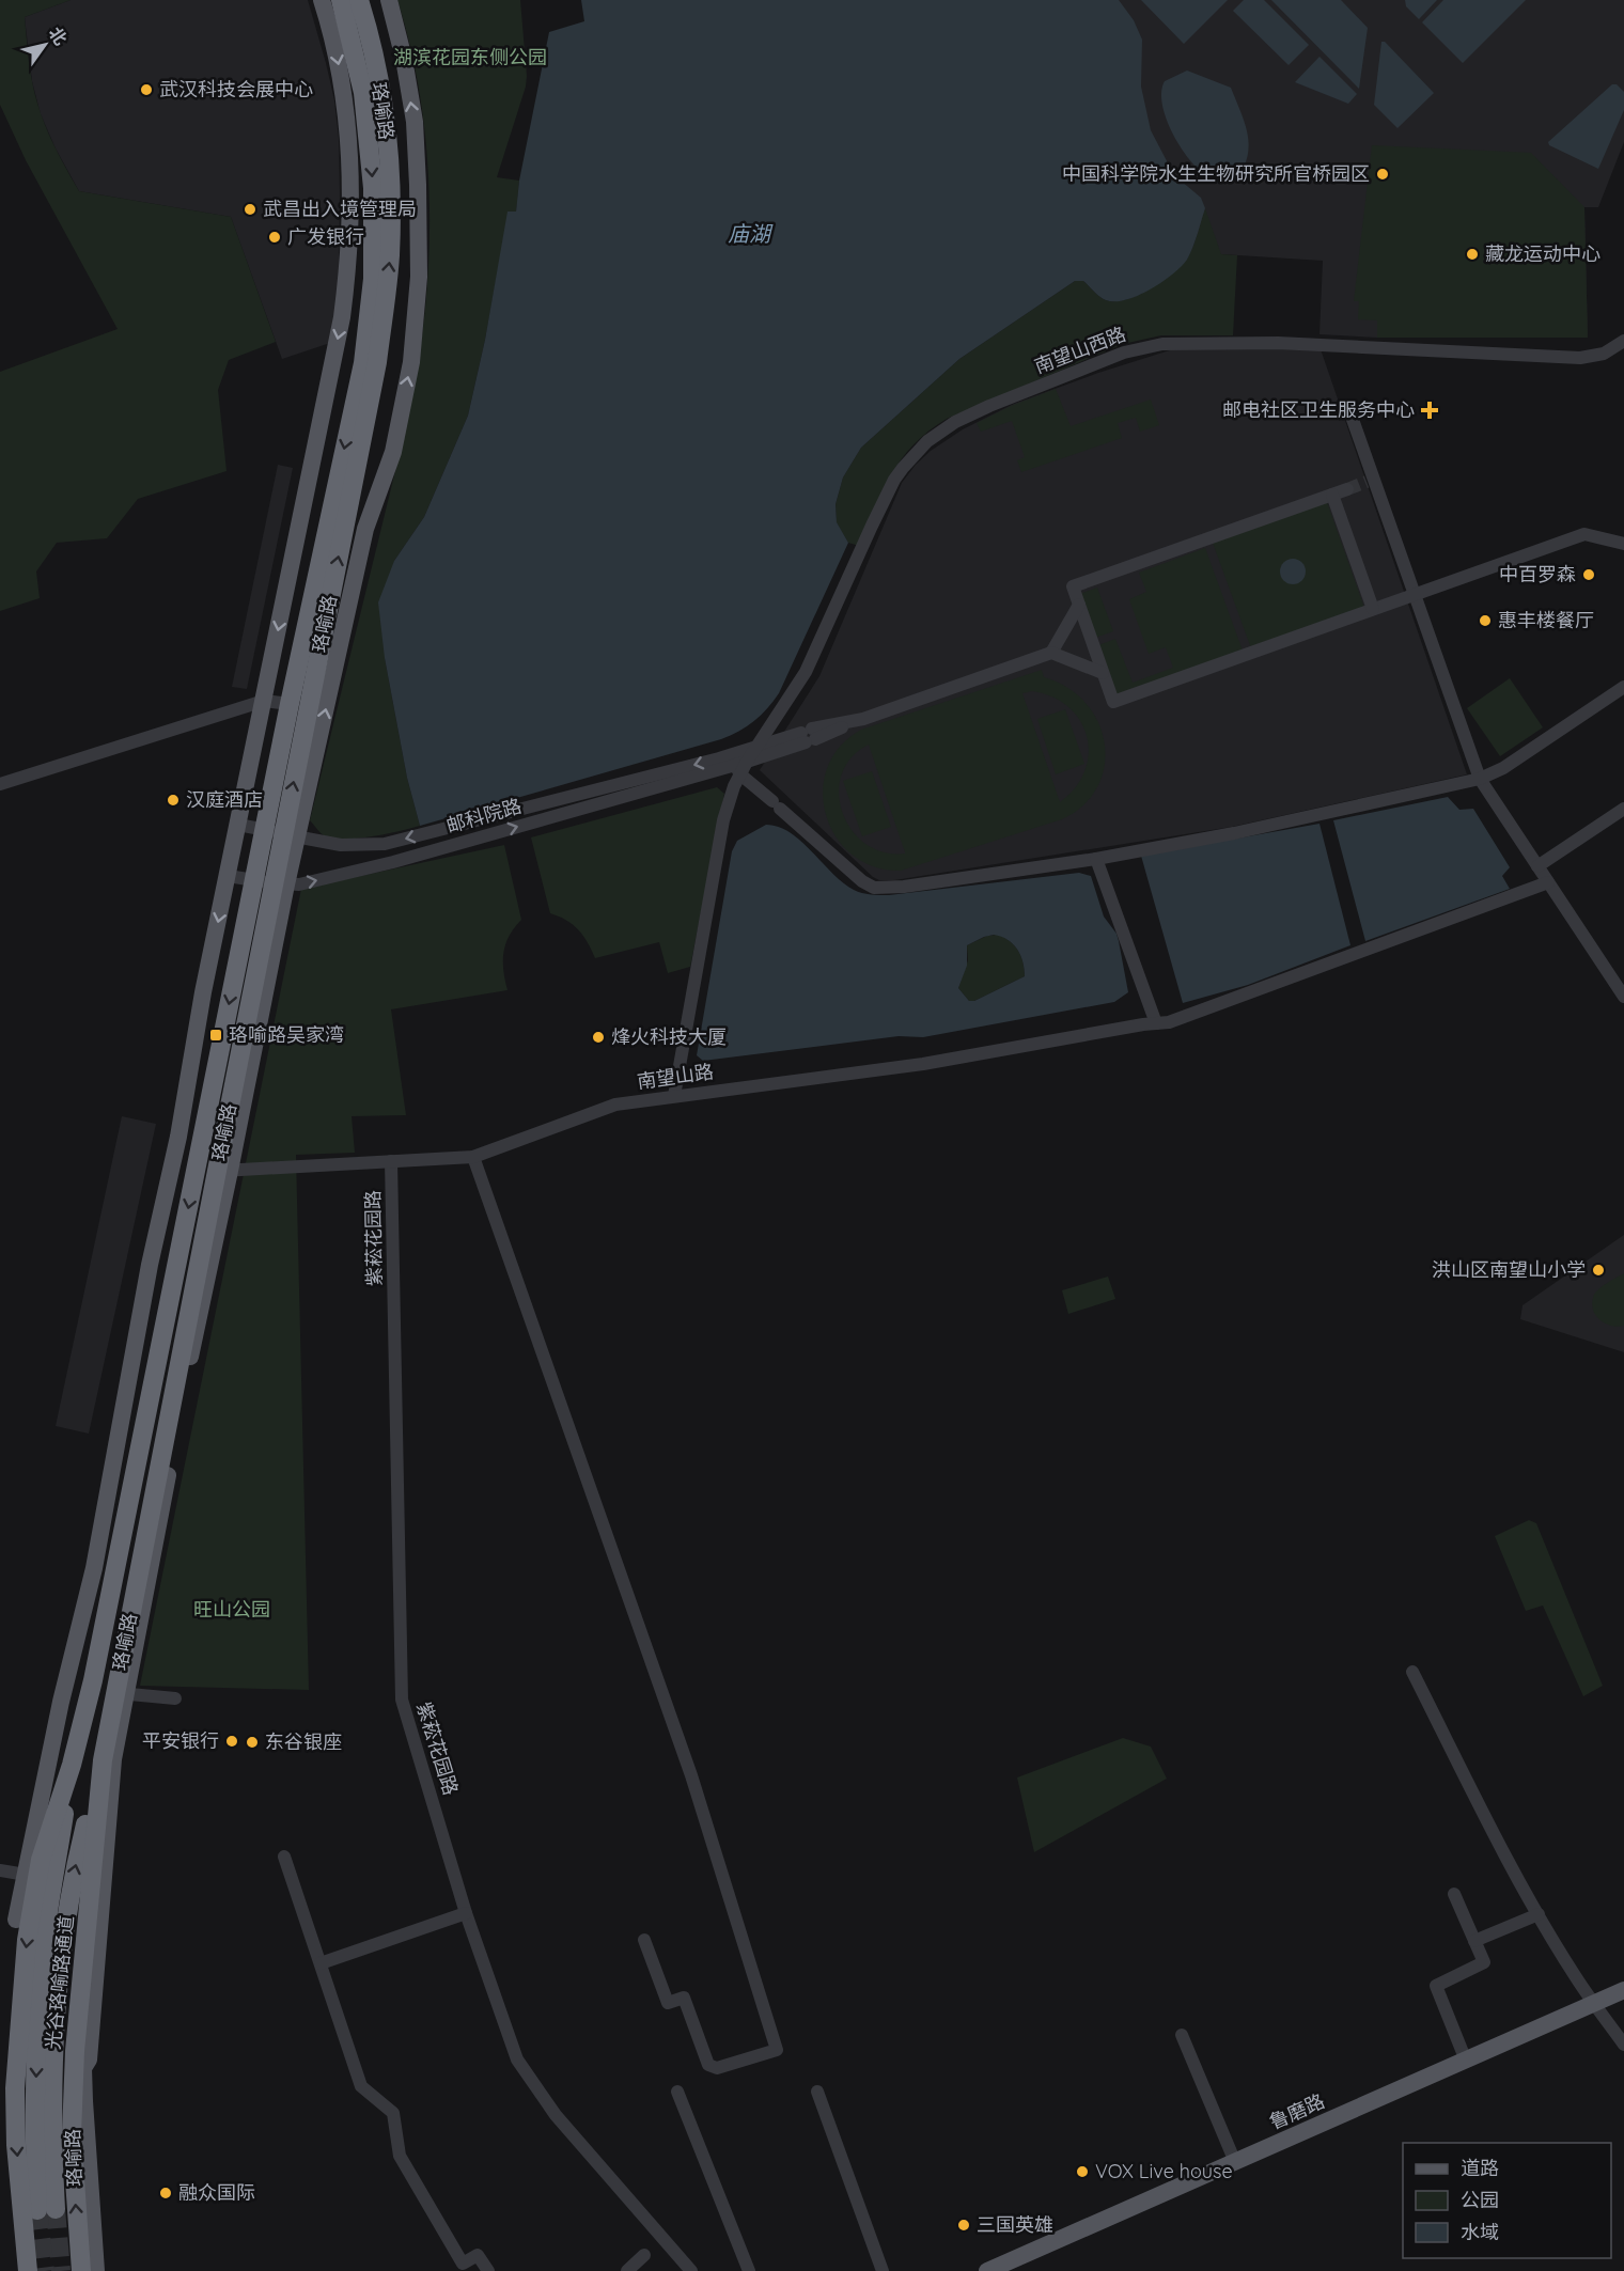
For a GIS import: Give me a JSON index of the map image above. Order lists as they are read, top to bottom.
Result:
{
  "streets": {
    "highway": ["珞喻路", "光谷珞喻路通道"],
    "main road": ["鲁磨路"],
    "street": [
      "南望山西路",
      "邮科院路",
      "南望山路",
      "紫菘花园路"
    ]
  },
  "crossings": [
    ["珞喻路", "邮科院路"],
    ["珞喻路", "南望山路"],
    ["珞喻路", "光谷珞喻路通道"],
    ["南望山西路", "邮科院路"],
    ["南望山西路", "南望山路"],
    ["南望山路", "紫菘花园路"]
  ],
  "water": ["庙湖"],
  "parks": ["湖滨花园东侧公园", "旺山公园"],
  "places": {
    "other": [
      "武汉科技会展中心",
      "中国科学院水生生物研究所官桥园区",
      "武昌出入境管理局",
      "广发银行",
      "藏龙运动中心",
      "中百罗森",
      "惠丰楼餐厅",
      "汉庭酒店",
      "烽火科技大厦",
      "洪山区南望山小学",
      "平安银行",
      "东谷银座",
      "VOX Live house",
      "融众国际",
      "三国英雄"
    ],
    "health": ["邮电社区卫生服务中心"],
    "transit": ["珞喻路吴家湾"]
  },
  "legend": ["道路", "公园", "水域"],
  "north": "top right"
}
